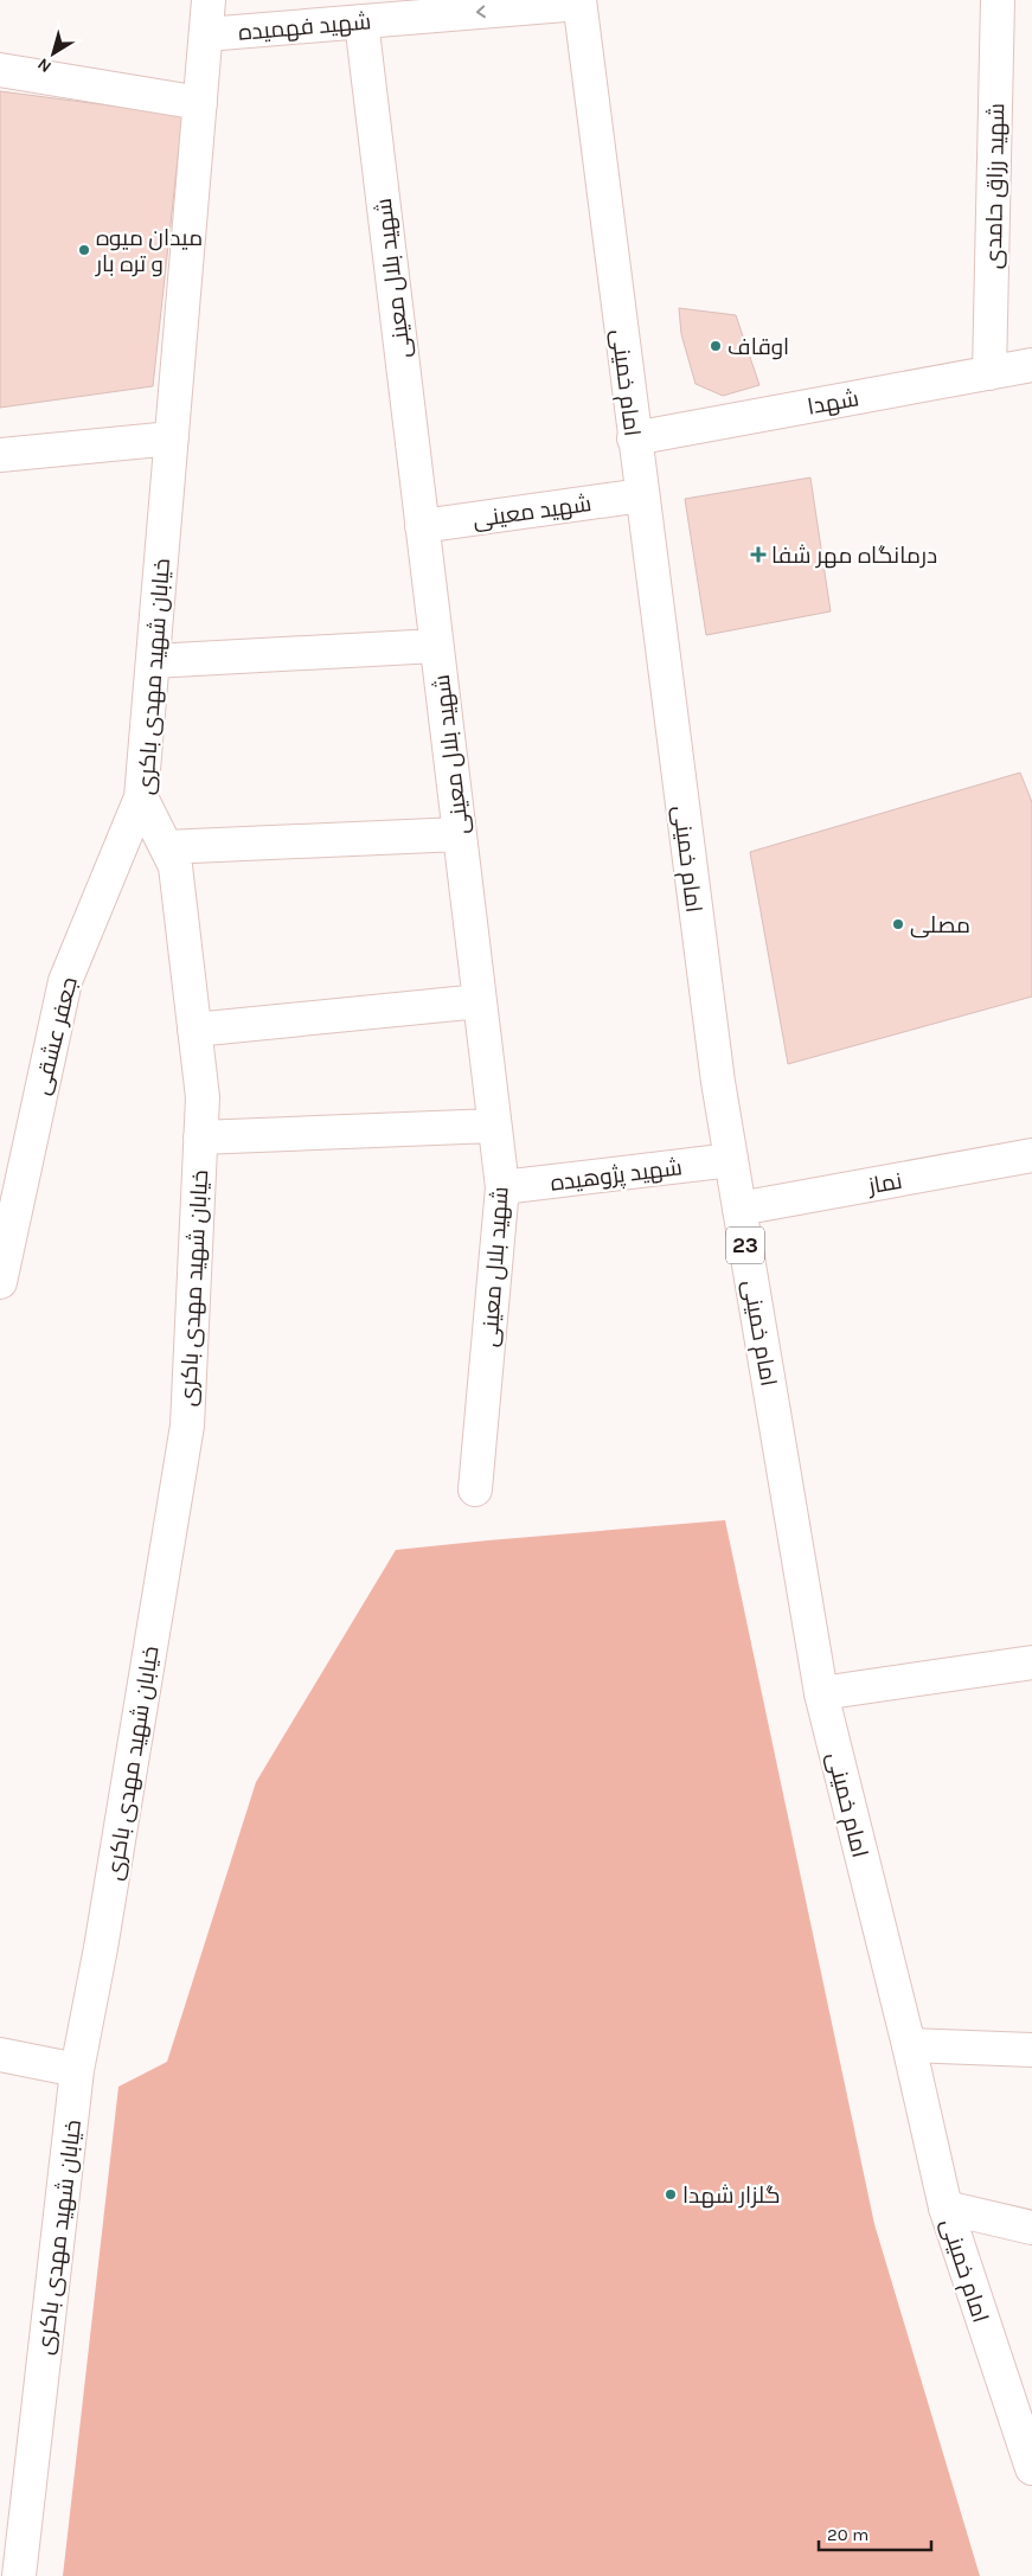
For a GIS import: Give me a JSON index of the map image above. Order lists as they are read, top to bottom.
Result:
{
  "streets": {
    "street": [
      "شهید فهمیده",
      "شهید رزاق حامدی",
      "شهید بلال معینی",
      "امام خمینی",
      "شهدا",
      "شهید معینی",
      "خیابان شهید مهدی باکری",
      "جعفر عشقی",
      "شهید پژوهیده",
      "نماز",
      "23"
    ]
  },
  "crossings": [
    ["شهید فهمیده", "شهید بلال معینی"],
    ["شهید فهمیده", "امام خمینی"],
    ["شهید فهمیده", "خیابان شهید مهدی باکری"],
    ["شهید رزاق حامدی", "شهدا"],
    ["شهید بلال معینی", "شهید معینی"],
    ["شهید بلال معینی", "شهید پژوهیده"],
    ["امام خمینی", "شهدا"],
    ["امام خمینی", "شهید معینی"],
    ["امام خمینی", "شهید پژوهیده"],
    ["امام خمینی", "نماز"],
    ["خیابان شهید مهدی باکری", "جعفر عشقی"]
  ],
  "one_way": ["شهید فهمیده"],
  "places": {
    "other": [
      "میدان میوه و تره بار",
      "اوقاف",
      "مصلی",
      "گلزار شهدا"
    ],
    "health": ["درمانگاه مهر شفا"]
  },
  "scale_bar": "20 m",
  "north": "bottom left"
}
